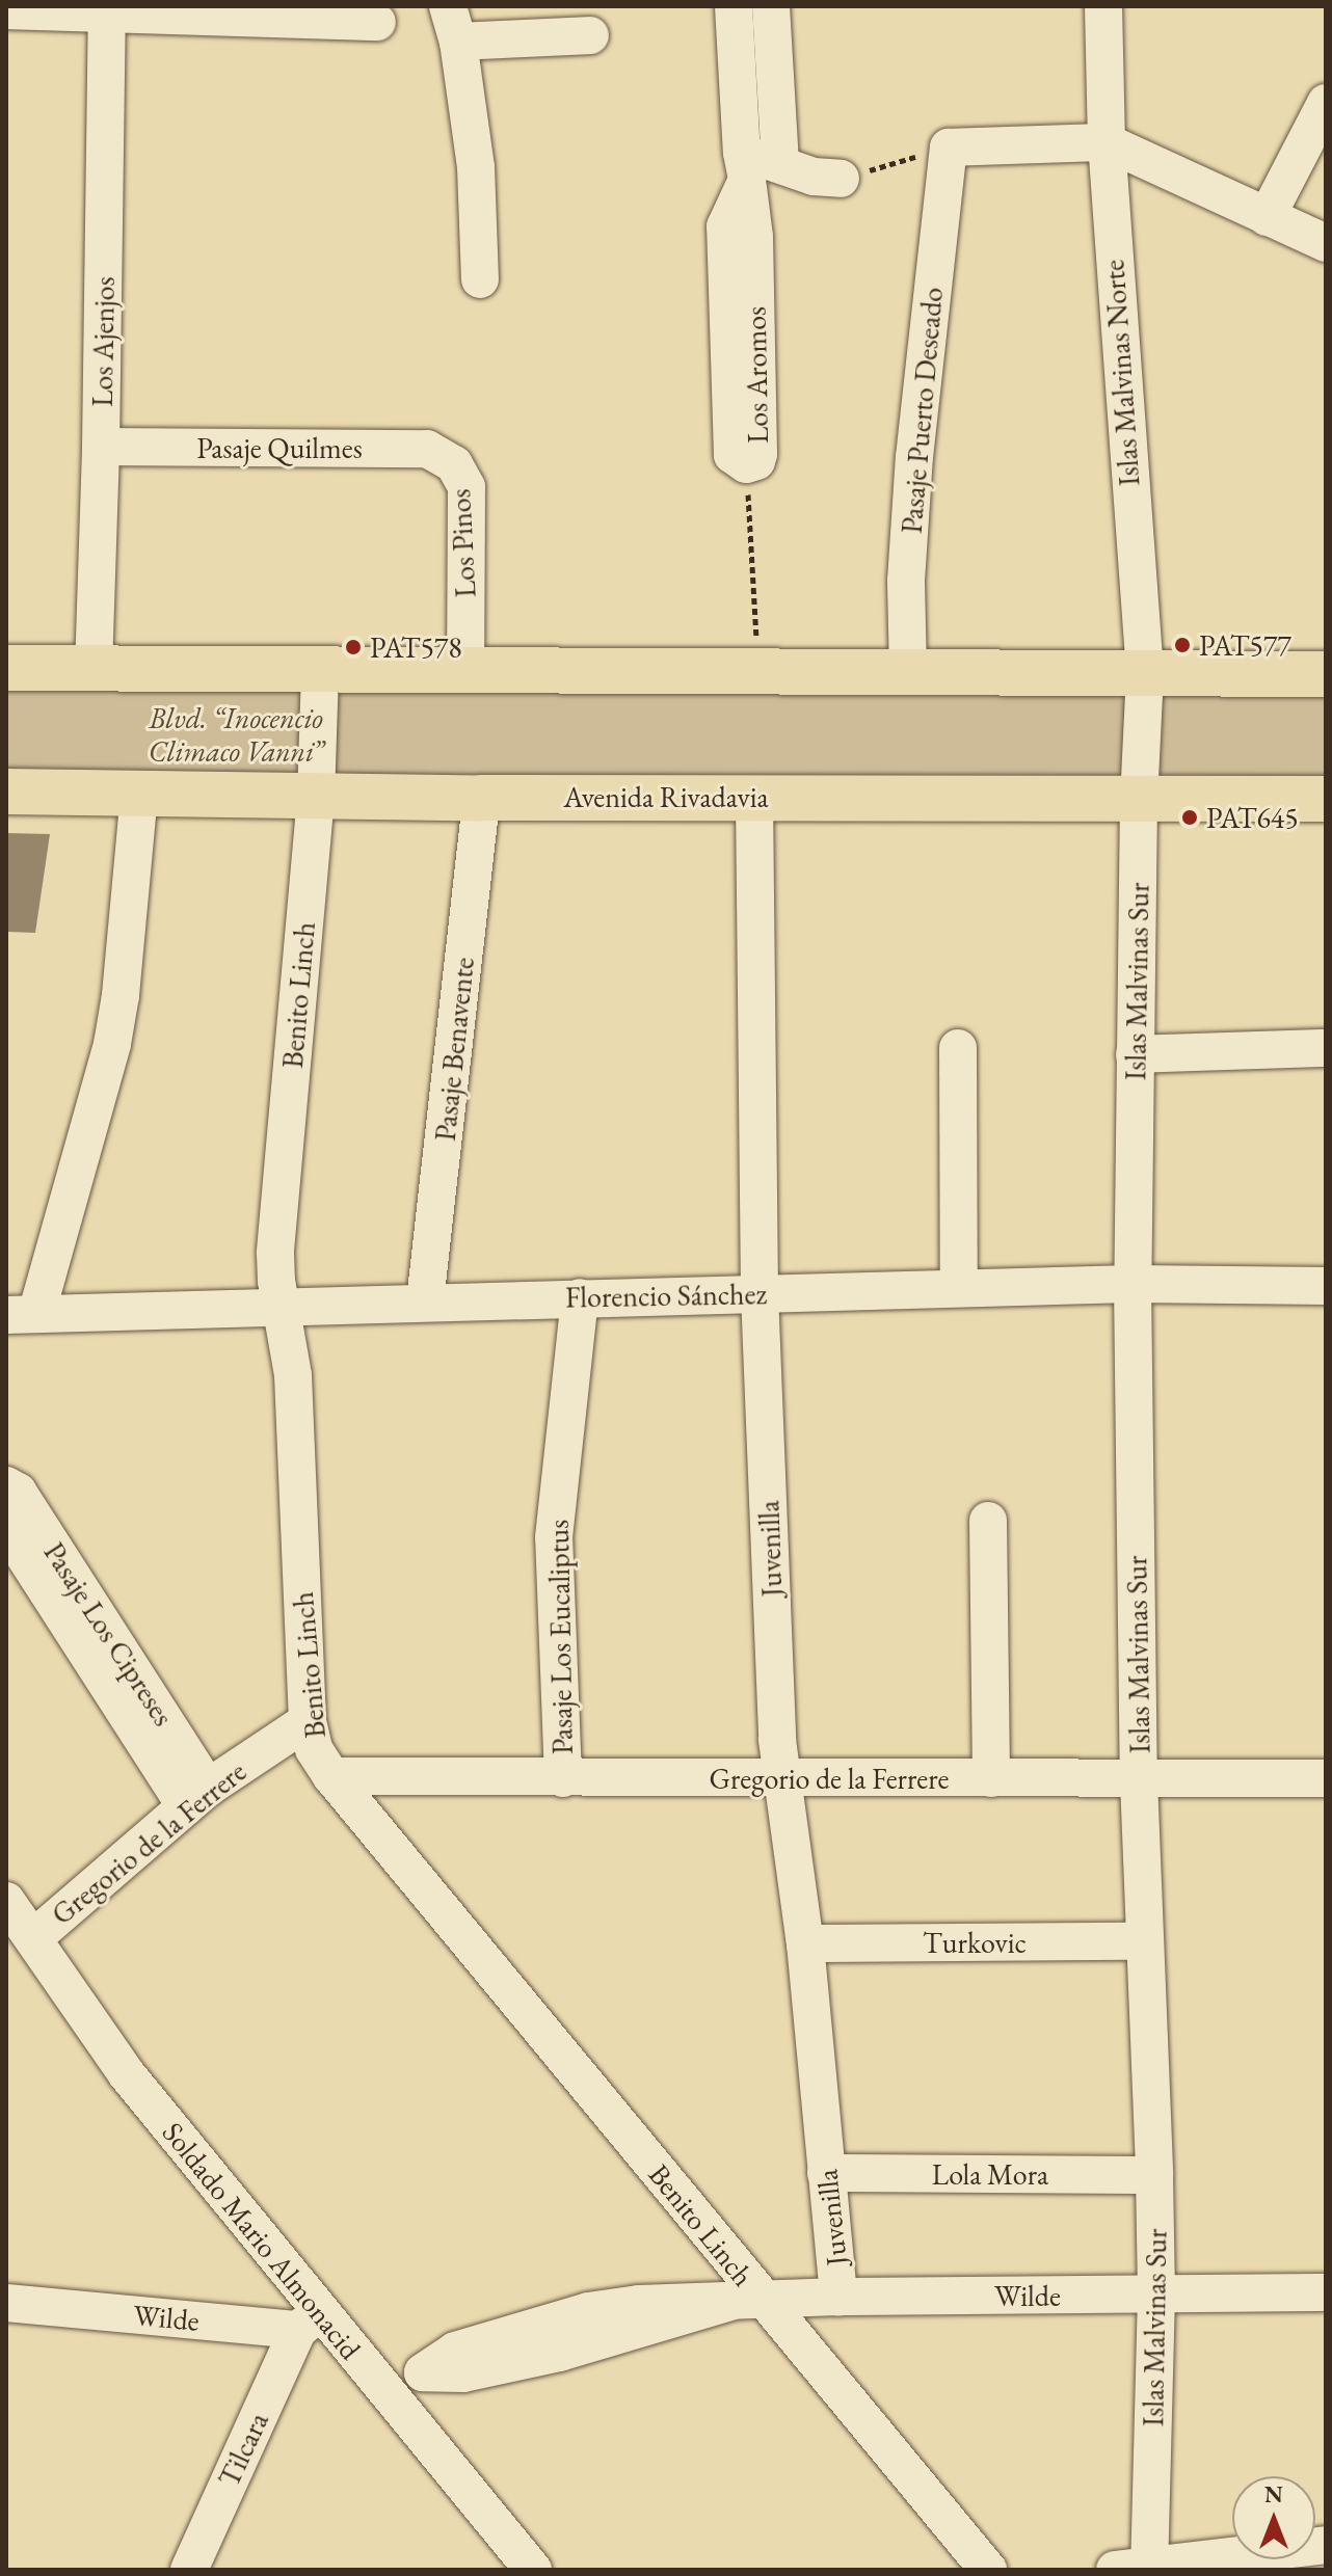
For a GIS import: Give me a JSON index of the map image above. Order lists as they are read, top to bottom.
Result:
{
  "streets": {
    "main road": ["Avenida Rivadavia"],
    "street": [
      "Los Ajenjos",
      "Islas Malvinas Norte",
      "Los Aromos",
      "Pasaje Puerto Deseado",
      "Pasaje Quilmes",
      "Los Pinos",
      "Islas Malvinas Sur",
      "Benito Linch",
      "Pasaje Benavente",
      "Florencio Sánchez",
      "Juvenilla",
      "Pasaje Los Cipreses",
      "Pasaje Los Eucaliptus",
      "Gregorio de la Ferrere",
      "Turkovic",
      "Lola Mora",
      "Soldado Mario Almonacid",
      "Wilde",
      "Tilcara"
    ]
  },
  "crossings": [
    ["Los Ajenjos", "Pasaje Quilmes"],
    ["Islas Malvinas Norte", "Islas Malvinas Sur"],
    ["Pasaje Quilmes", "Los Pinos"],
    ["Avenida Rivadavia", "Islas Malvinas Sur"],
    ["Avenida Rivadavia", "Benito Linch"],
    ["Avenida Rivadavia", "Pasaje Benavente"],
    ["Avenida Rivadavia", "Juvenilla"],
    ["Islas Malvinas Sur", "Florencio Sánchez"],
    ["Islas Malvinas Sur", "Gregorio de la Ferrere"],
    ["Islas Malvinas Sur", "Turkovic"],
    ["Islas Malvinas Sur", "Lola Mora"],
    ["Islas Malvinas Sur", "Wilde"],
    ["Benito Linch", "Florencio Sánchez"],
    ["Benito Linch", "Gregorio de la Ferrere"],
    ["Benito Linch", "Wilde"],
    ["Pasaje Benavente", "Florencio Sánchez"],
    ["Florencio Sánchez", "Juvenilla"],
    ["Florencio Sánchez", "Pasaje Los Eucaliptus"],
    ["Juvenilla", "Gregorio de la Ferrere"],
    ["Juvenilla", "Turkovic"],
    ["Juvenilla", "Lola Mora"],
    ["Juvenilla", "Wilde"],
    ["Pasaje Los Cipreses", "Gregorio de la Ferrere"],
    ["Pasaje Los Eucaliptus", "Gregorio de la Ferrere"],
    ["Gregorio de la Ferrere", "Soldado Mario Almonacid"],
    ["Soldado Mario Almonacid", "Wilde"],
    ["Soldado Mario Almonacid", "Tilcara"],
    ["Wilde", "Tilcara"]
  ],
  "parks": ["Blvd. “Inocencio Climaco Vanni”"],
  "places": ["PAT577", "PAT578", "PAT645"],
  "north": "top"
}
